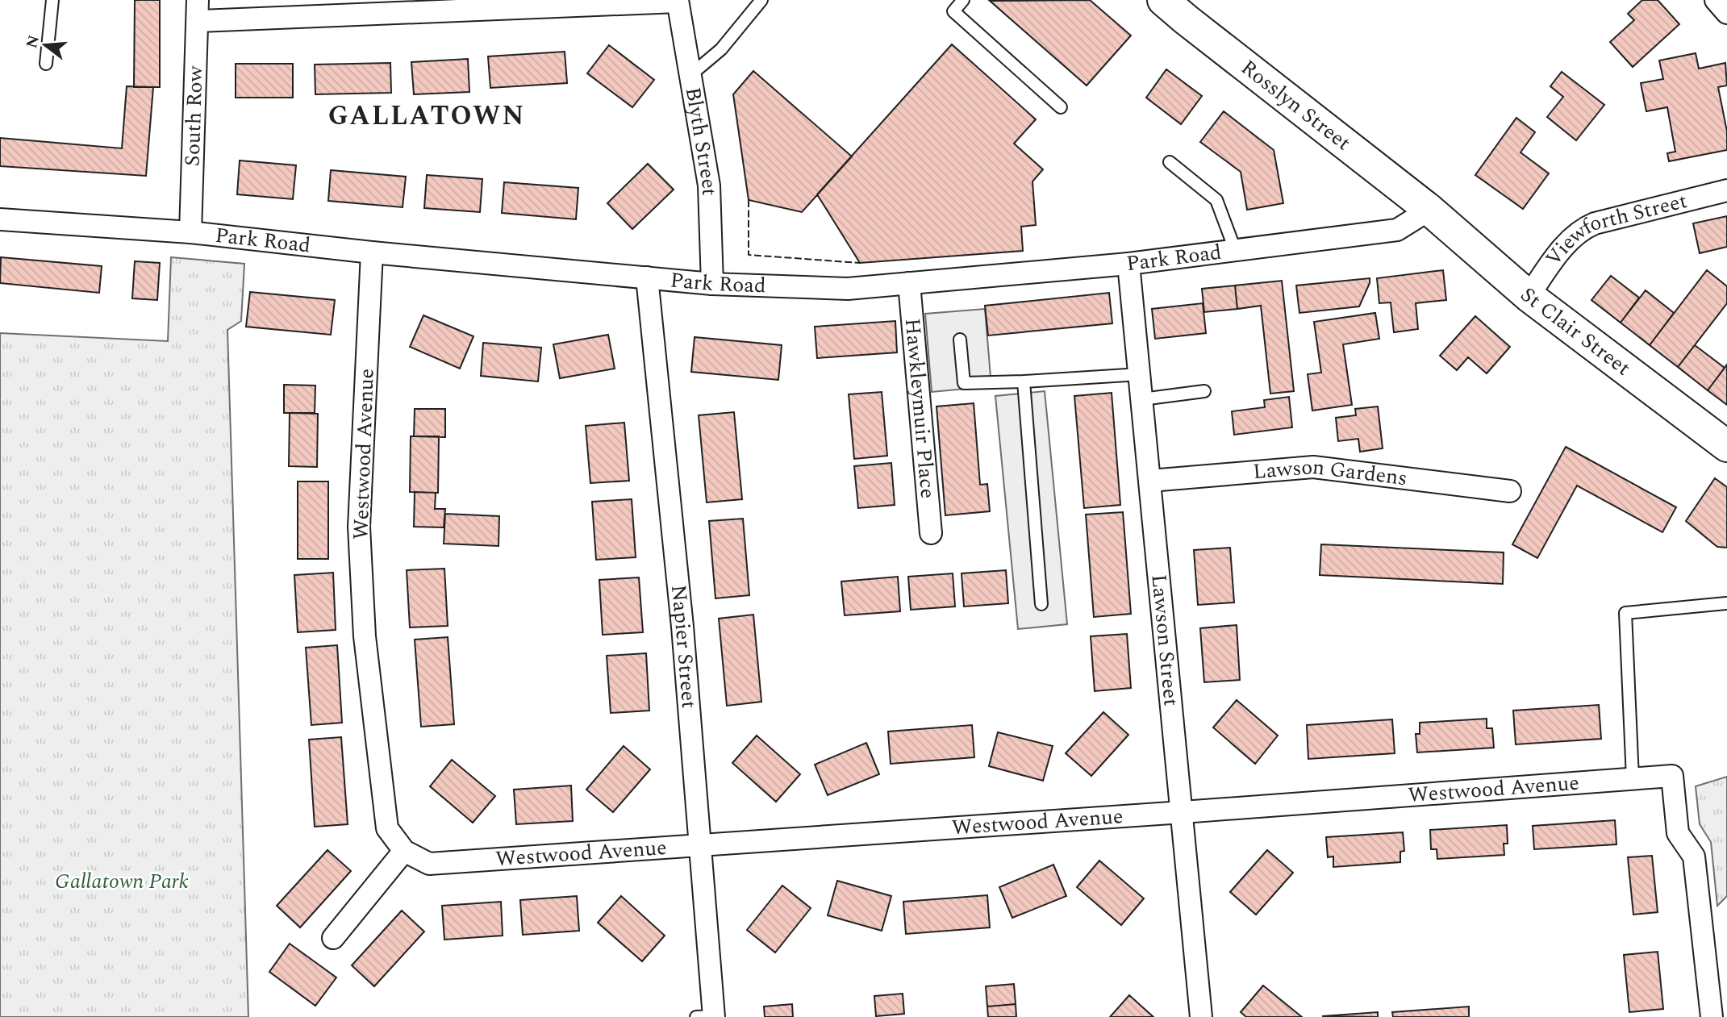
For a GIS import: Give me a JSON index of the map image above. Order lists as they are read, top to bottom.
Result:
{
  "streets": {
    "main road": ["Rosslyn Street", "St Clair Street"],
    "street": [
      "South Row",
      "Blyth Street",
      "Viewforth Street",
      "Park Road",
      "Hawkleymuir Place",
      "Westwood Avenue",
      "Lawson Gardens",
      "Lawson Street",
      "Napier Street"
    ]
  },
  "crossings": [
    ["Rosslyn Street", "Park Road"],
    ["Rosslyn Street", "St Clair Street"],
    ["South Row", "Park Road"],
    ["Blyth Street", "Park Road"],
    ["Viewforth Street", "St Clair Street"],
    ["Park Road", "St Clair Street"],
    ["Park Road", "Hawkleymuir Place"],
    ["Park Road", "Westwood Avenue"],
    ["Park Road", "Lawson Street"],
    ["Park Road", "Napier Street"],
    ["Westwood Avenue", "Lawson Street"],
    ["Westwood Avenue", "Napier Street"],
    ["Lawson Gardens", "Lawson Street"]
  ],
  "districts": ["GALLATOWN"],
  "parks": ["Gallatown Park"],
  "north": "left"
}
